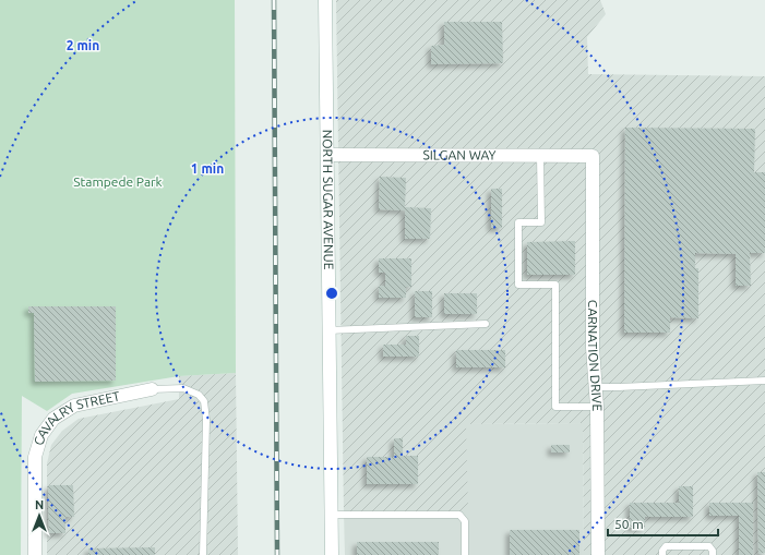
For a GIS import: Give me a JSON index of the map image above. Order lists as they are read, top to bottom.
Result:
{
  "streets": {
    "street": [
      "SILGAN WAY",
      "NORTH SUGAR AVENUE",
      "CARNATION DRIVE",
      "CAVALRY STREET"
    ]
  },
  "crossings": [
    ["SILGAN WAY", "NORTH SUGAR AVENUE"],
    ["SILGAN WAY", "CARNATION DRIVE"]
  ],
  "parks": ["Stampede Park"],
  "scale_bar": "50 m",
  "north": "top",
  "rings": ["2 min", "1 min"]
}
